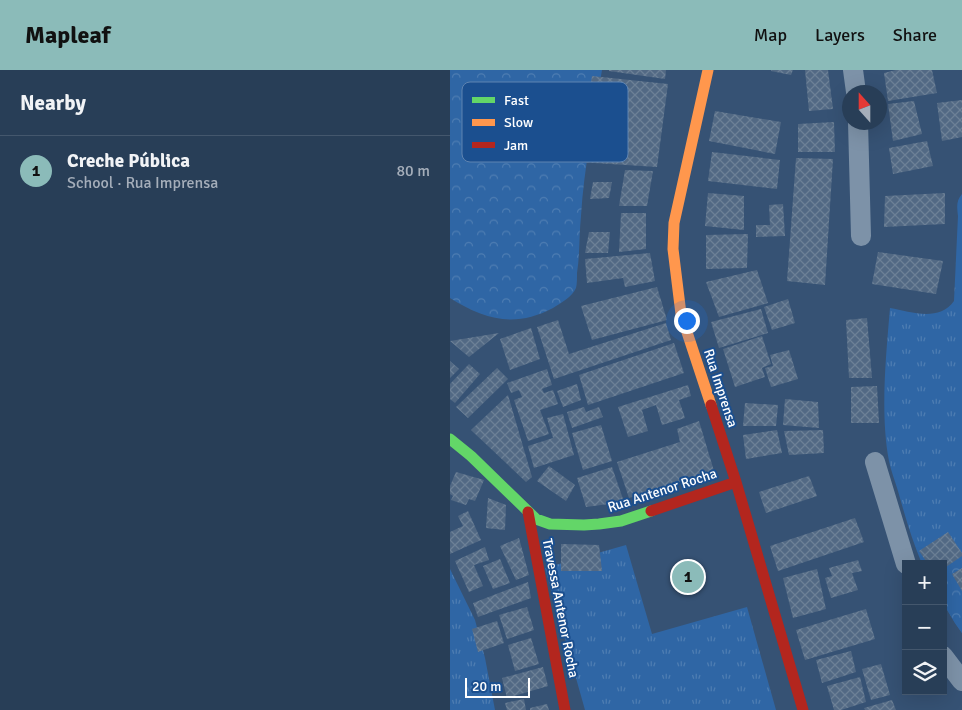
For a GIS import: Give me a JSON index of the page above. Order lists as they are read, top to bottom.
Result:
{
  "streets": {
    "street": ["Rua Imprensa", "Rua Antenor Rocha", "Travessa Antenor Rocha"]
  },
  "crossings": [
    ["Rua Imprensa", "Rua Antenor Rocha"],
    ["Rua Antenor Rocha", "Travessa Antenor Rocha"]
  ],
  "legend": ["Fast", "Slow", "Jam"],
  "scale_bar": "20 m",
  "north": "top",
  "page": {
    "header": "Mapleaf",
    "nav": ["Map", "Layers", "Share"],
    "heading": "Nearby",
    "list": [
      {
        "mark": "1",
        "name": "Creche Pública",
        "note": "School · Rua Imprensa",
        "value": "80 m"
      }
    ],
    "pins": "1",
    "map_buttons": ["+", "−"],
    "scale": "20 m"
  }
}
